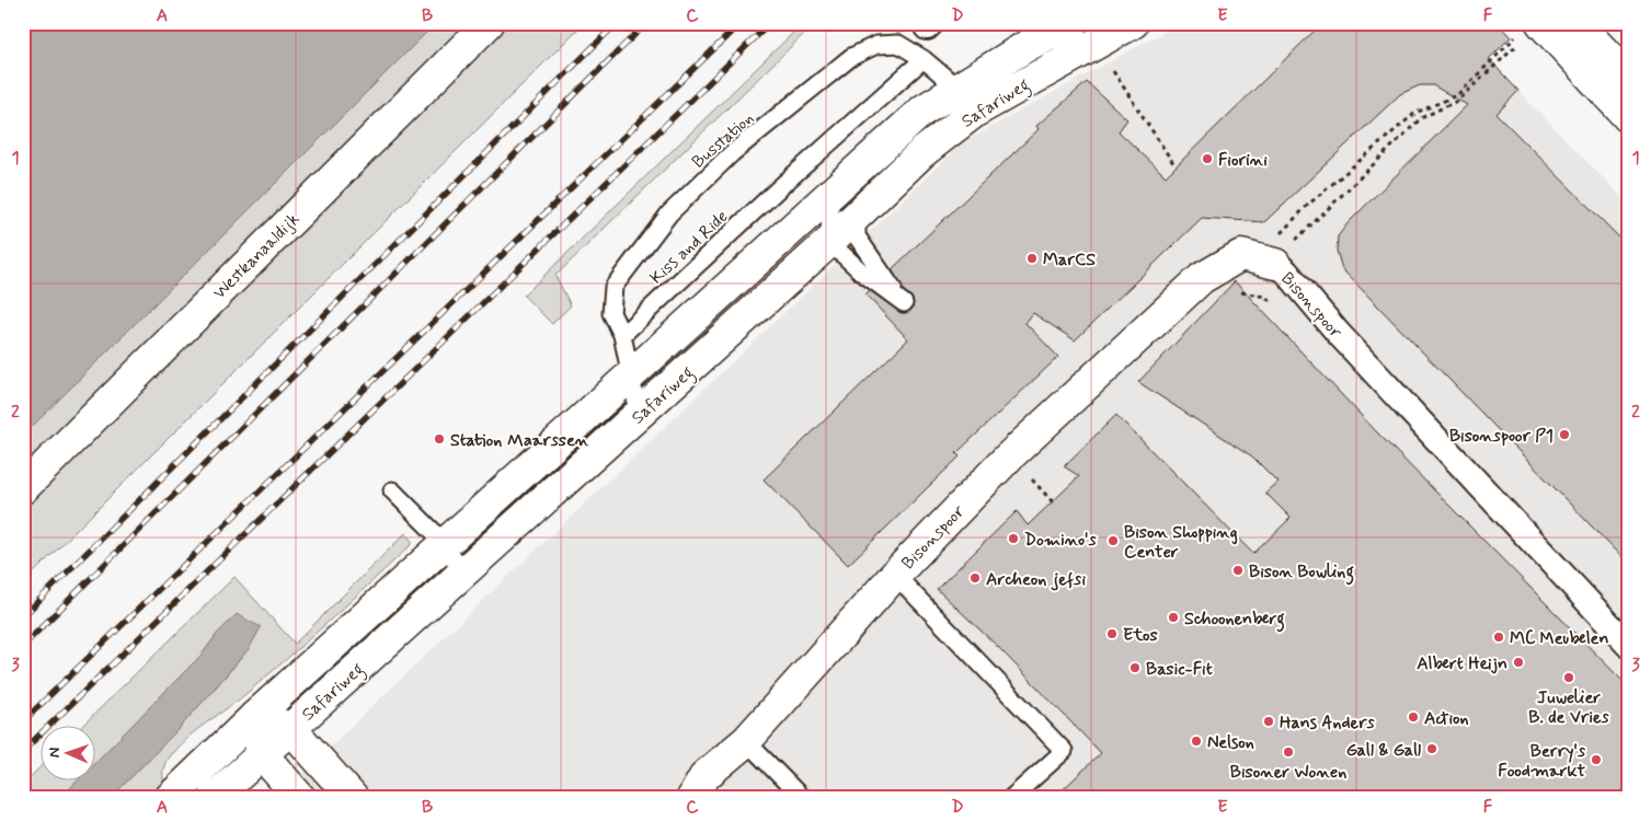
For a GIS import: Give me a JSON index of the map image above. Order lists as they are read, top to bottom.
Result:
{
  "streets": {
    "street": ["Safariweg", "Westkanaaldijk", "Bisonspoor"],
    "lane": ["Busstation", "Kiss and Ride"]
  },
  "crossings": [
    ["Safariweg", "Busstation"],
    ["Busstation", "Kiss and Ride"]
  ],
  "places": [
    "Fiorini",
    "MarCS",
    "Bisonspoor P1",
    "Station Maarssen",
    "Domino's",
    "Bison Shopping Center",
    "Bison Bowling",
    "Archeon jefsi",
    "Schoonenberg",
    "Etos",
    "MC Meubelen",
    "Albert Heijn",
    "Basic-Fit",
    "Juwelier B. de Vries",
    "Action",
    "Hans Anders",
    "Nelson",
    "Gall & Gall",
    "Bisoner Wonen",
    "Berry's Foodmarkt"
  ],
  "north": "left",
  "grid": {
    "columns": [
      "A",
      "B",
      "C",
      "D",
      "E",
      "F"
    ],
    "rows": ["1", "2", "3"]
  }
}
